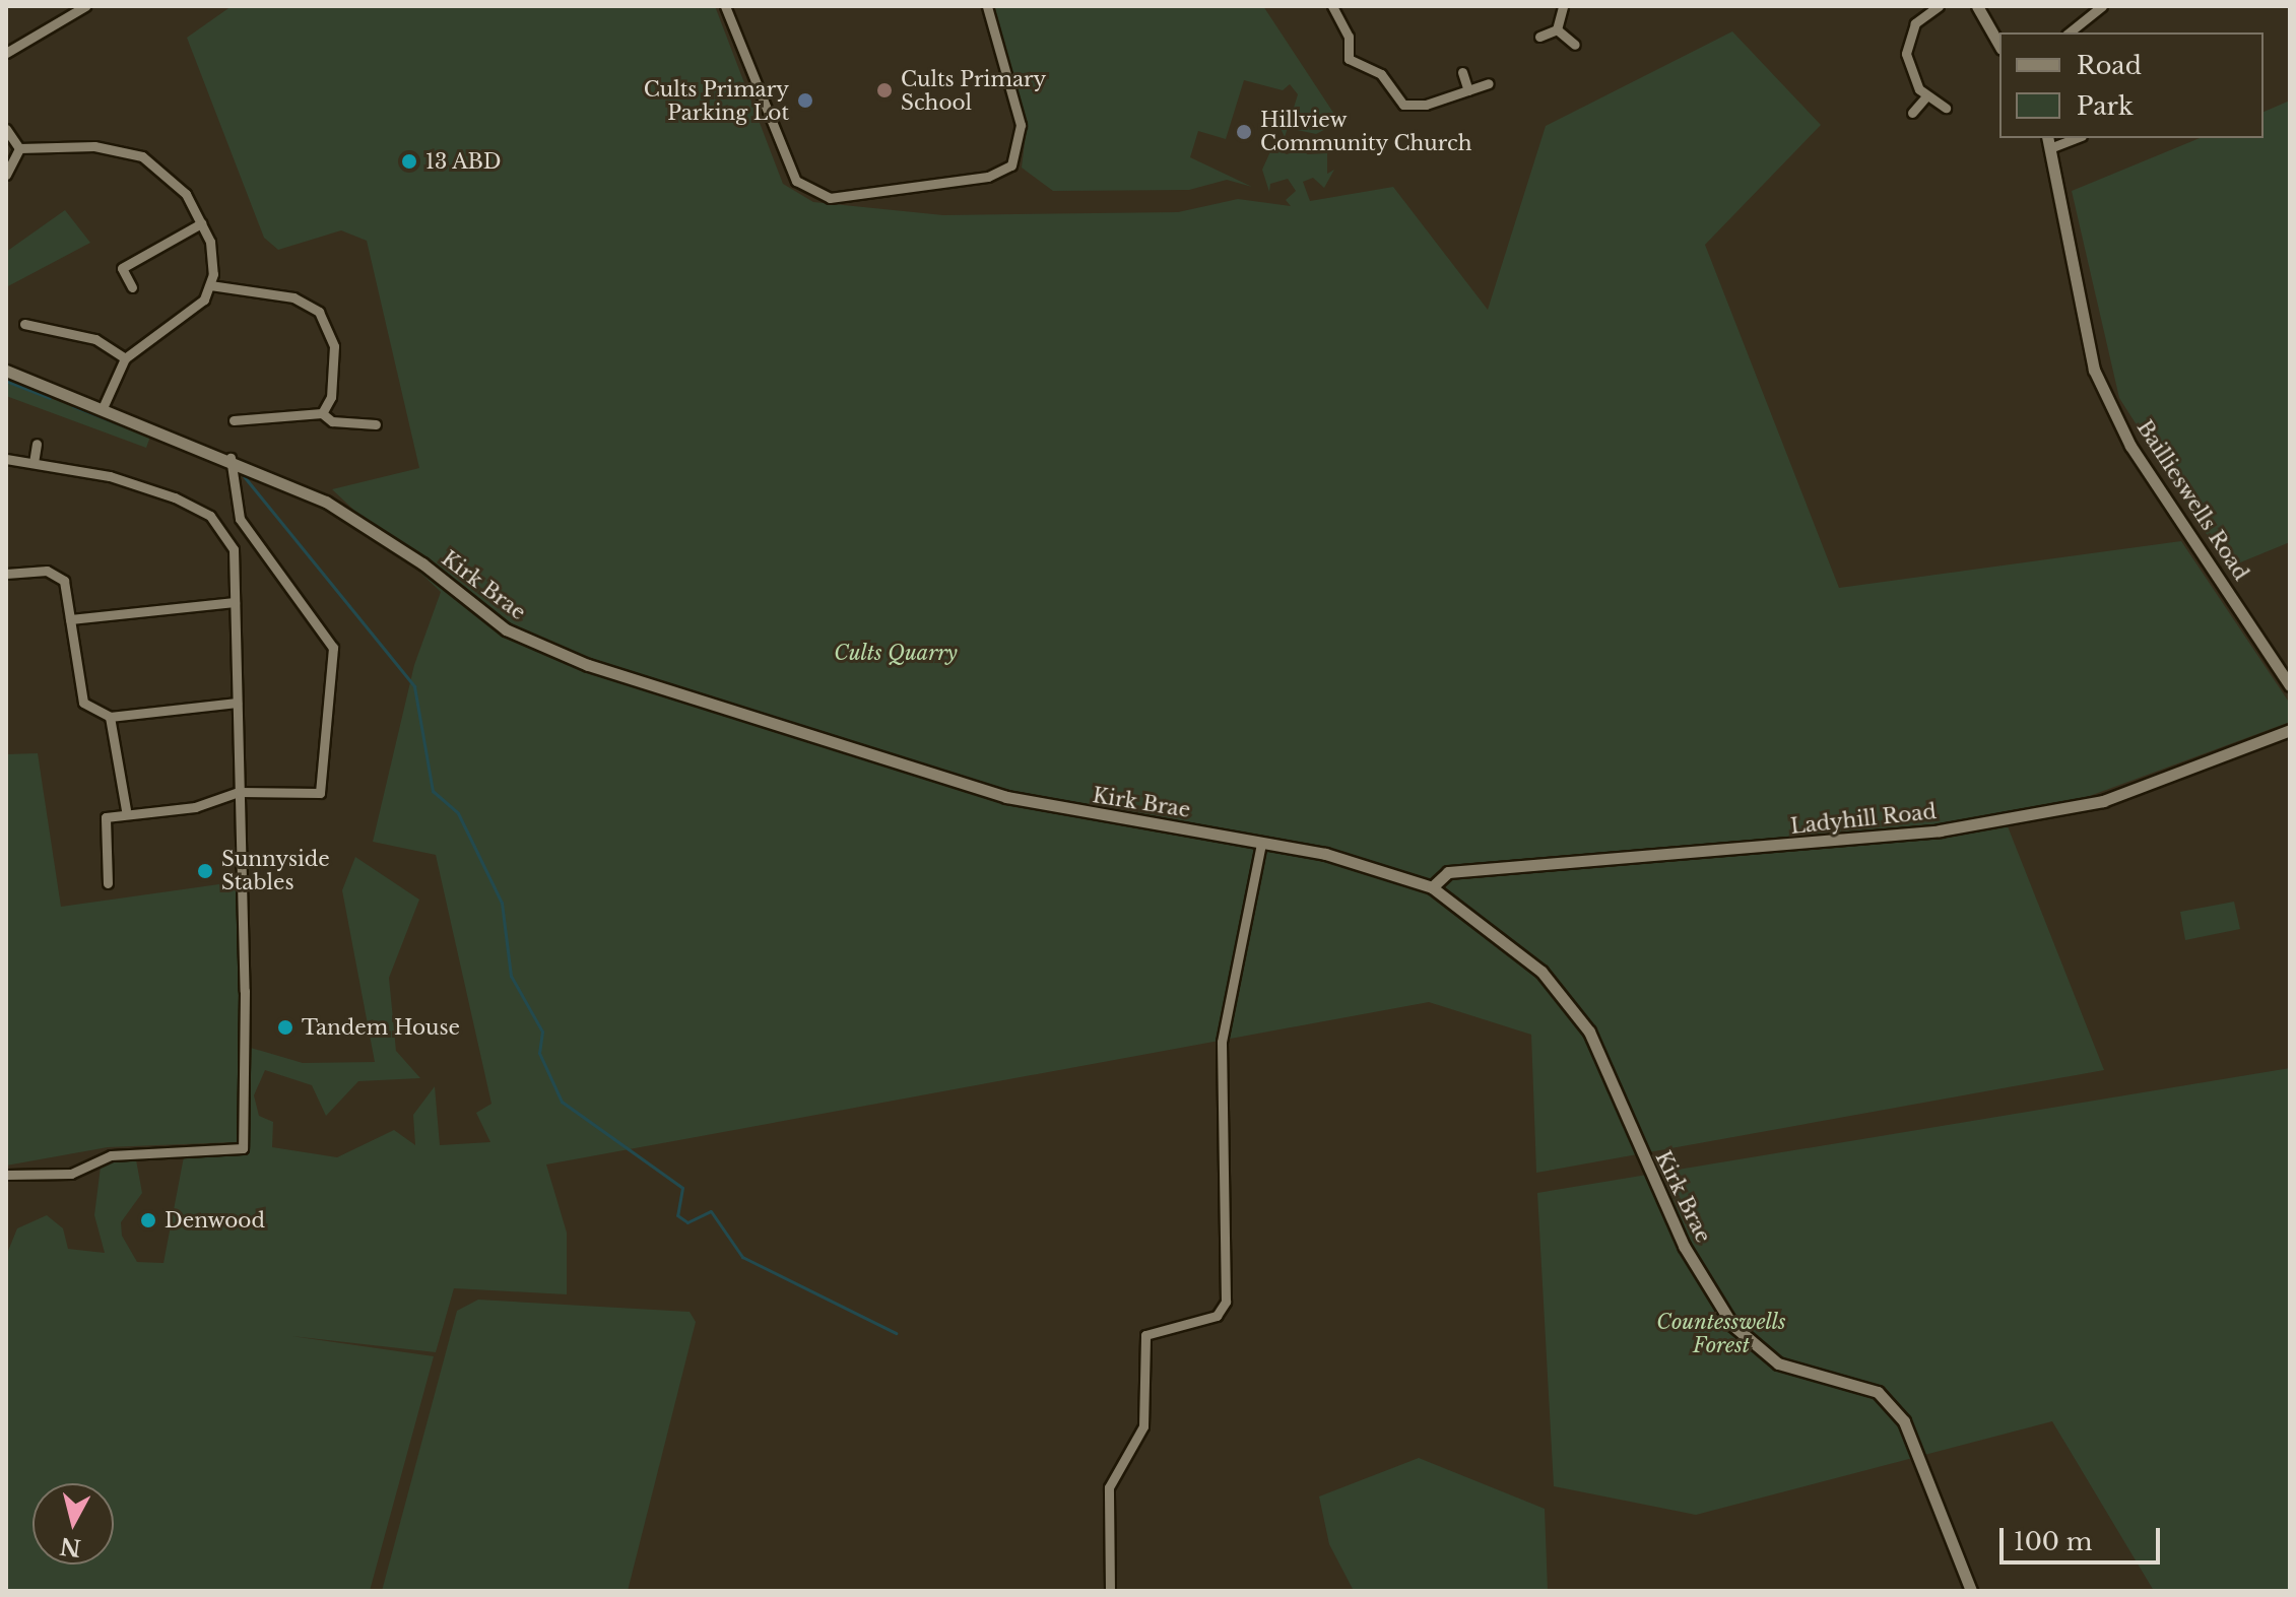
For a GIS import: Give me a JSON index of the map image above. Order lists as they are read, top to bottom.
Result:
{
  "streets": {
    "street": ["Baillieswells Road", "Kirk Brae", "Ladyhill Road"]
  },
  "crossings": [
    ["Kirk Brae", "Ladyhill Road"]
  ],
  "parks": ["Cults Quarry", "Countesswells Forest"],
  "places": [
    "Cults Primary School",
    "Cults Primary Parking Lot",
    "Hillview Community Church",
    "13 ABD",
    "Sunnyside Stables",
    "Tandem House",
    "Denwood"
  ],
  "legend": ["Road", "Park"],
  "scale_bar": "100 m",
  "north": "bottom"
}
